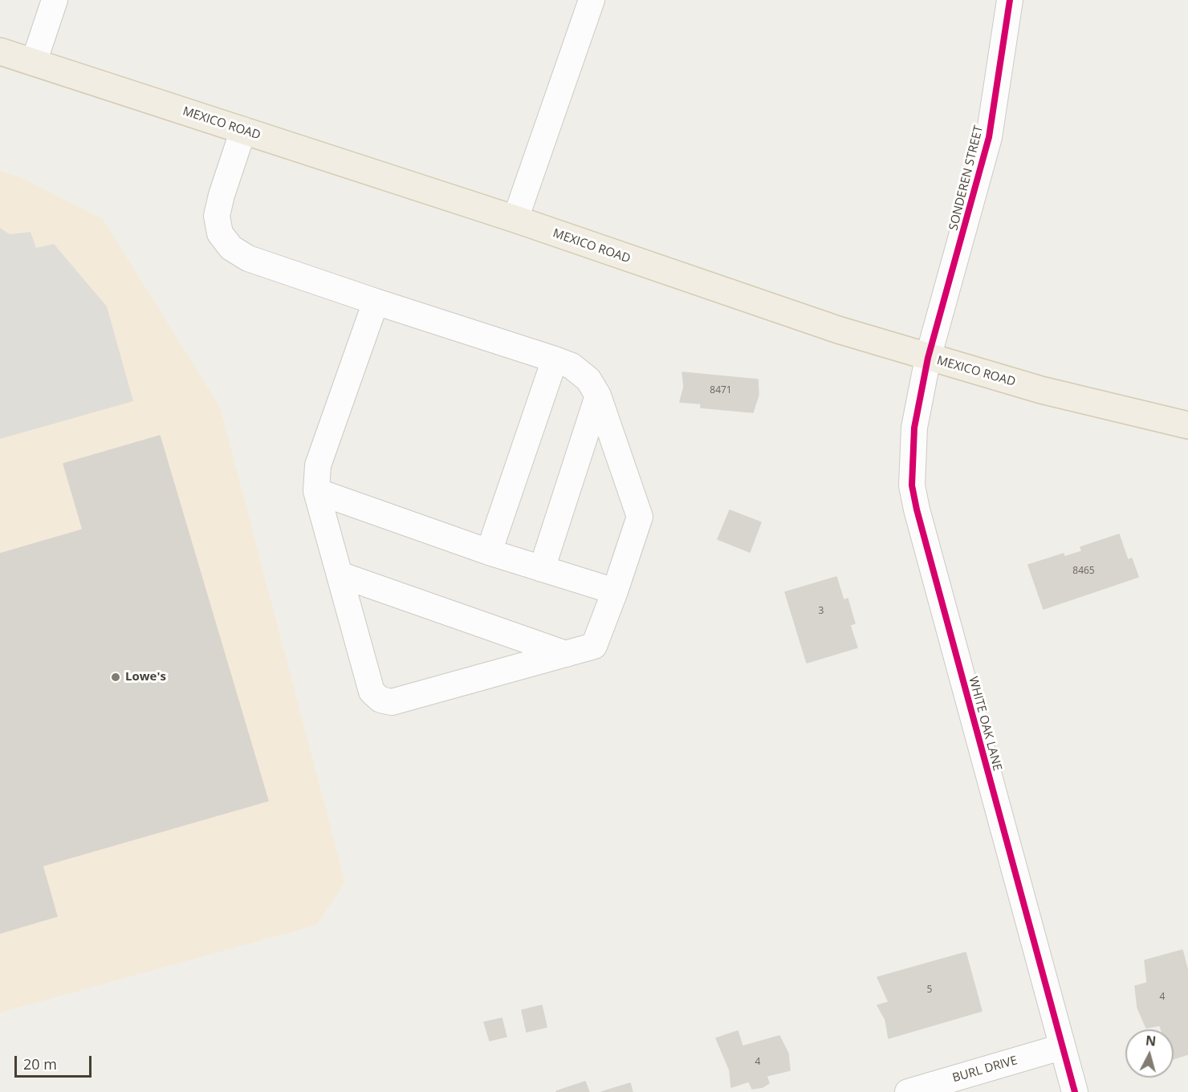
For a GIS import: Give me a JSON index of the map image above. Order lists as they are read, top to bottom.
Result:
{
  "streets": {
    "main road": ["MEXICO ROAD"],
    "street": ["SONDEREN STREET", "WHITE OAK LANE", "BURL DRIVE"]
  },
  "crossings": [
    ["MEXICO ROAD", "SONDEREN STREET"],
    ["MEXICO ROAD", "WHITE OAK LANE"],
    ["SONDEREN STREET", "WHITE OAK LANE"],
    ["WHITE OAK LANE", "BURL DRIVE"]
  ],
  "places": ["Lowe's"],
  "house_numbers": [
    "8471",
    "8465",
    "3",
    "5",
    "4",
    "4"
  ],
  "scale_bar": "20 m",
  "north": "top"
}
